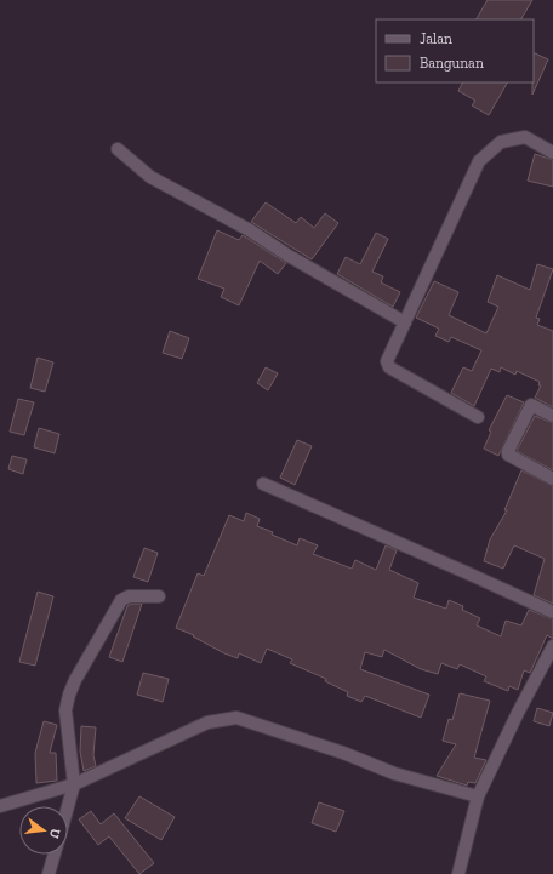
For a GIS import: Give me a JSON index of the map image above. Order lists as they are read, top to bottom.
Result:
{
  "legend": ["Jalan", "Bangunan"],
  "north": "right"
}
